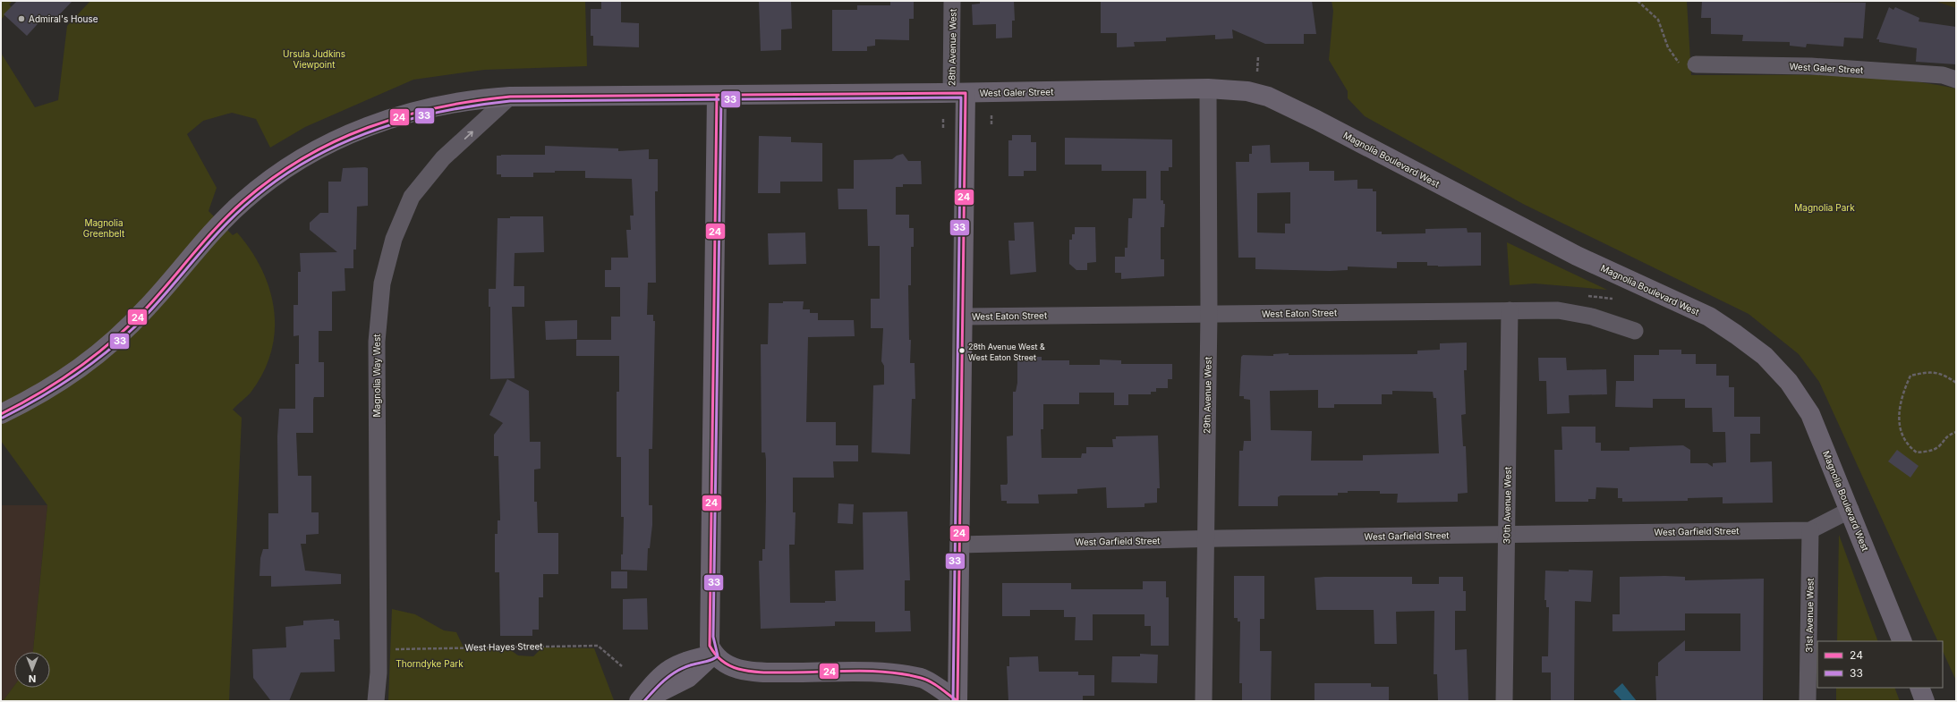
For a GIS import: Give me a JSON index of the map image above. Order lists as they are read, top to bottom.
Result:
{
  "streets": {
    "main road": ["28th Avenue West", "West Galer Street", "Magnolia Boulevard West"],
    "street": [
      "West Eaton Street",
      "Magnolia Way West",
      "29th Avenue West",
      "30th Avenue West",
      "West Garfield Street",
      "31st Avenue West"
    ],
    "path": ["West Hayes Street"]
  },
  "crossings": [
    ["28th Avenue West", "West Galer Street"],
    ["28th Avenue West", "West Eaton Street"],
    ["28th Avenue West", "West Garfield Street"],
    ["West Galer Street", "Magnolia Boulevard West"],
    ["West Galer Street", "Magnolia Way West"],
    ["West Galer Street", "29th Avenue West"],
    ["Magnolia Boulevard West", "West Garfield Street"],
    ["West Eaton Street", "29th Avenue West"],
    ["West Eaton Street", "30th Avenue West"],
    ["Magnolia Way West", "West Hayes Street"],
    ["29th Avenue West", "West Garfield Street"],
    ["30th Avenue West", "West Garfield Street"],
    ["West Garfield Street", "31st Avenue West"]
  ],
  "one_way": ["Magnolia Way West"],
  "parks": [
    "Ursula Judkins Viewpoint",
    "Magnolia Park",
    "Magnolia Greenbelt",
    "Thorndyke Park"
  ],
  "places": ["Admiral's House", "28th Avenue West & West Eaton Street"],
  "lines": ["transit line 24", "transit line 33"],
  "legend": ["24", "33"],
  "north": "bottom"
}
